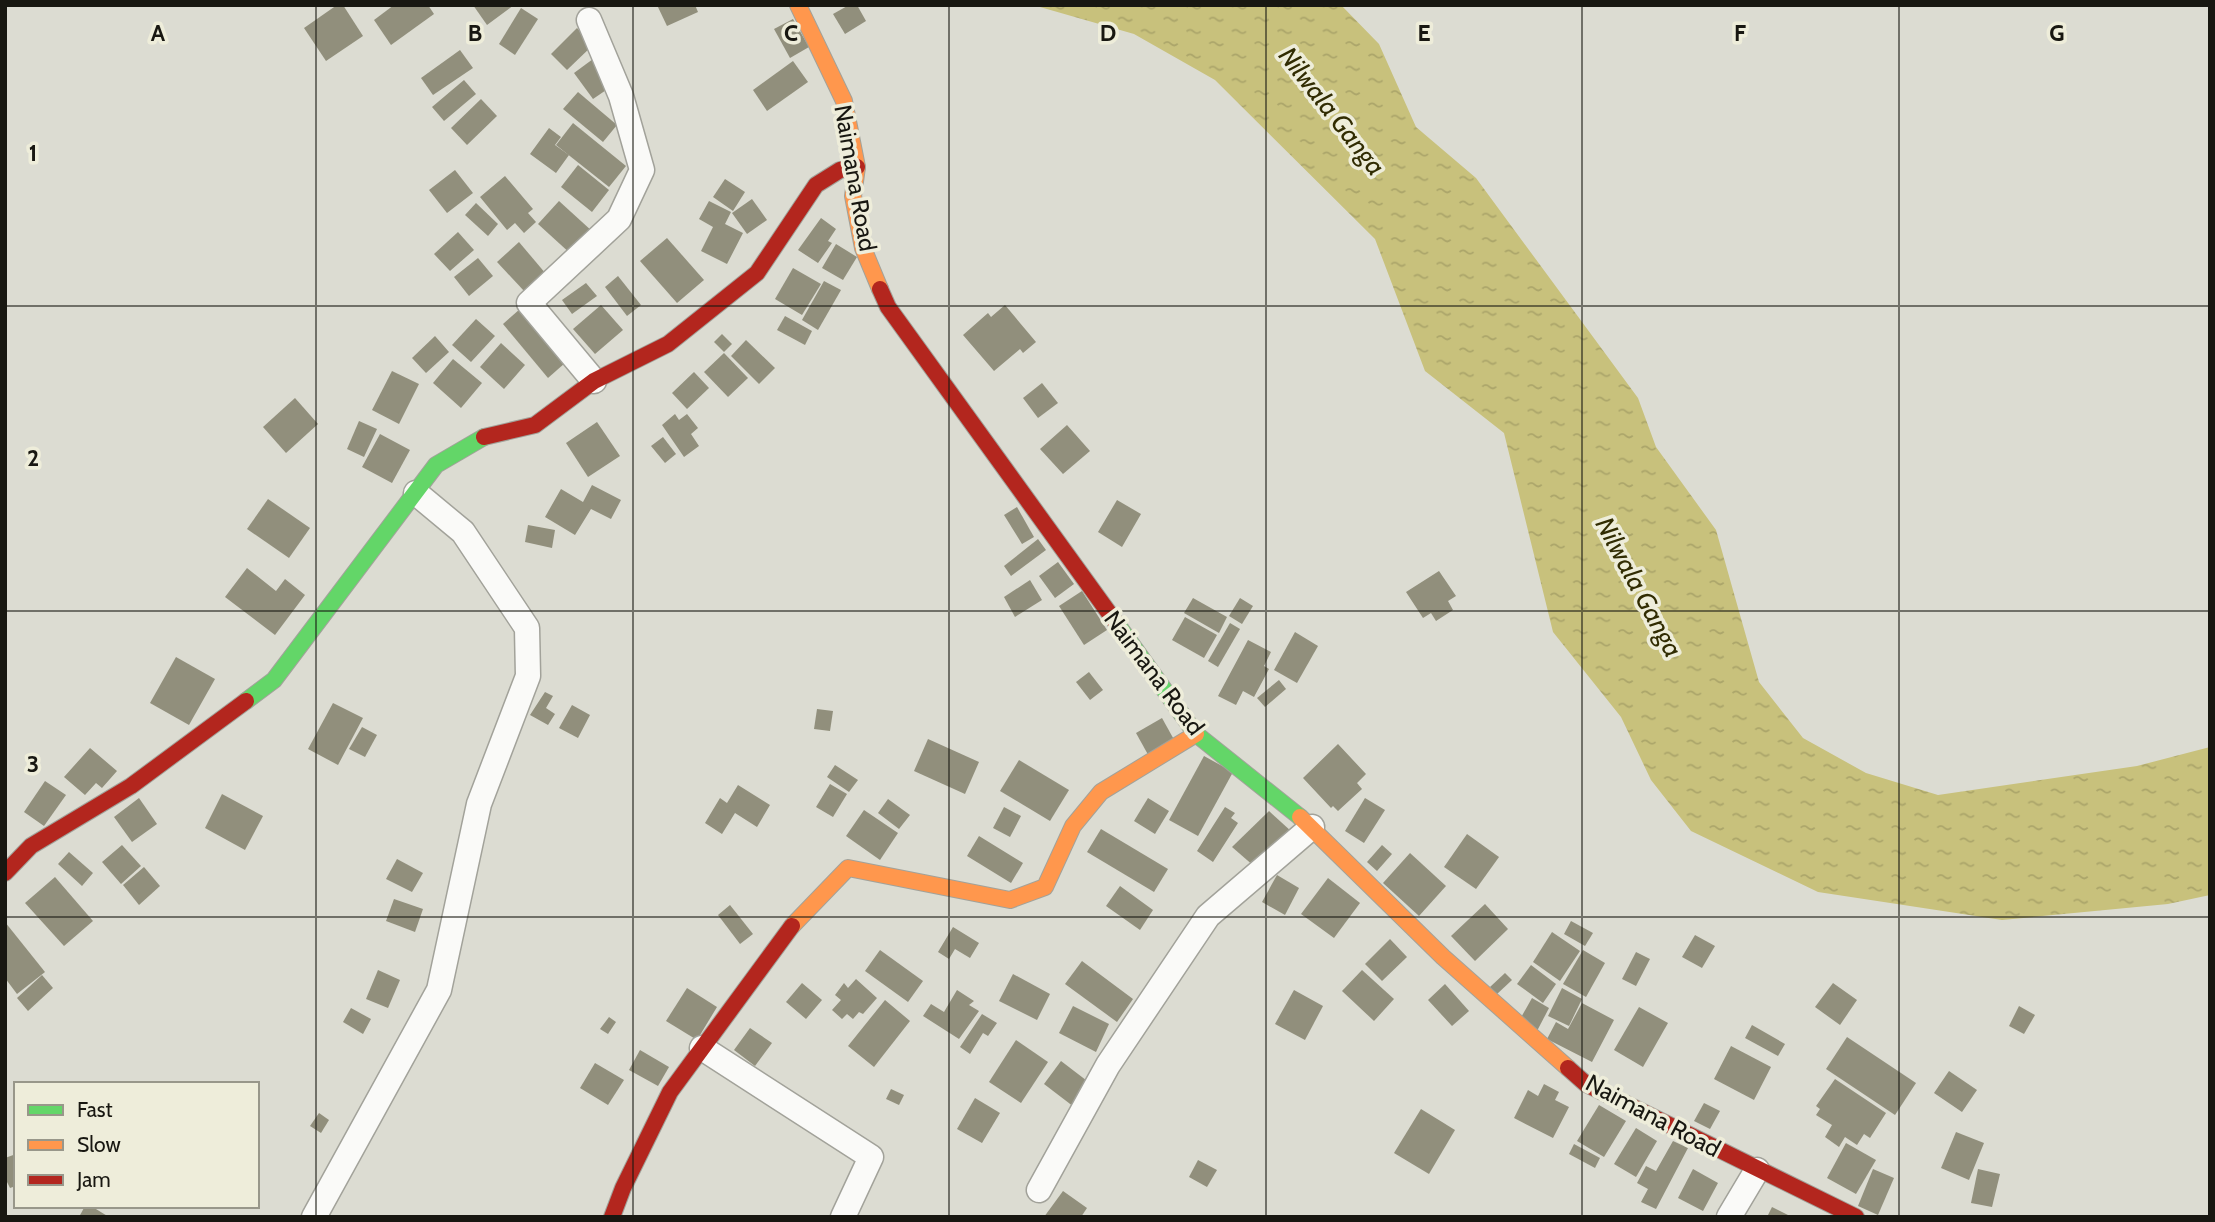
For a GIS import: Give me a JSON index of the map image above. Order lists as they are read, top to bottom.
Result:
{
  "streets": {
    "street": ["Naimana Road"]
  },
  "water": ["Nilwala Ganga"],
  "legend": ["Fast", "Slow", "Jam"],
  "grid": {
    "columns": [
      "A",
      "B",
      "C",
      "D",
      "E",
      "F",
      "G"
    ],
    "rows": ["1", "2", "3"]
  }
}
